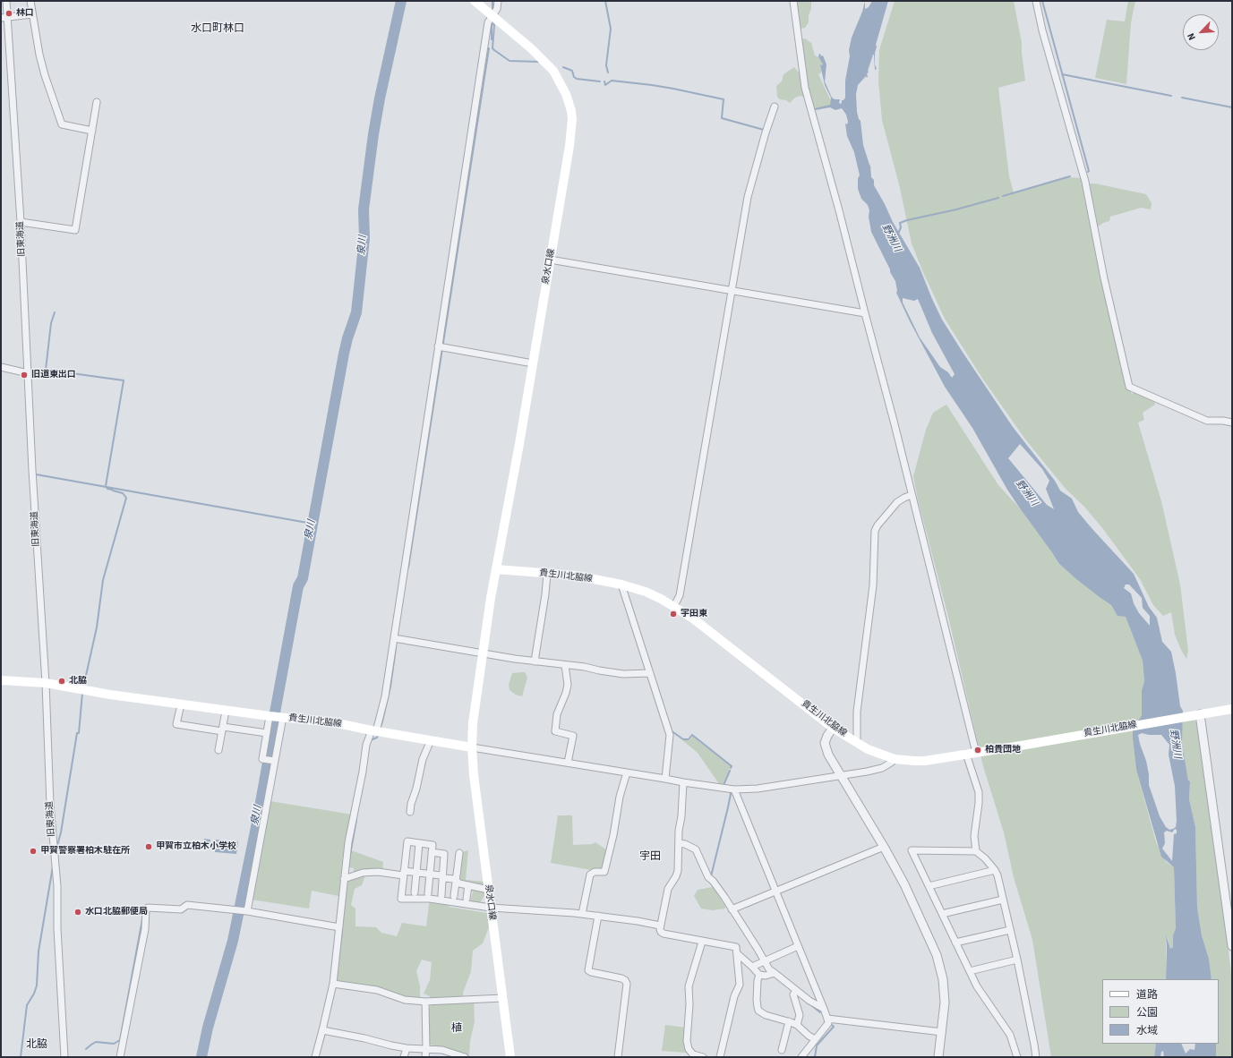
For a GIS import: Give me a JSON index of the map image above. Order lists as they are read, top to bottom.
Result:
{
  "streets": {
    "main road": ["泉水口線", "貴生川北脇線"],
    "street": ["旧東海道"]
  },
  "crossings": [
    ["旧東海道", "貴生川北脇線"],
    ["泉水口線", "貴生川北脇線"]
  ],
  "districts": [
    "水口町林口",
    "宇田",
    "植",
    "北脇"
  ],
  "water": ["野洲川", "泉川"],
  "places": [
    "林口",
    "旧道東出口",
    "宇田東",
    "北脇",
    "柏貴団地",
    "甲賀市立柏木小学校",
    "甲賀警察署柏木駐在所",
    "水口北脇郵便局"
  ],
  "legend": ["道路", "公園", "水域"],
  "north": "bottom left"
}
